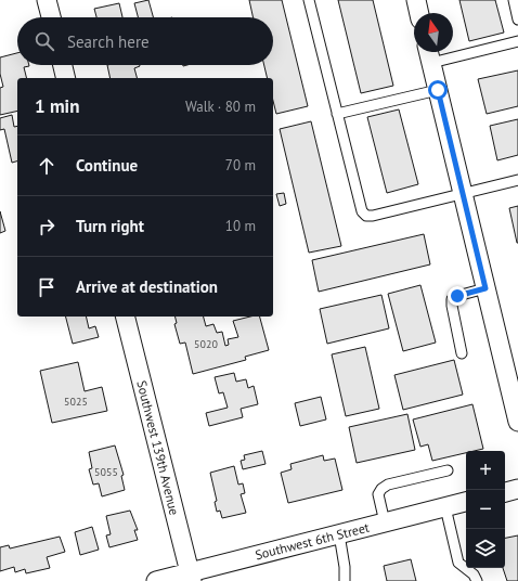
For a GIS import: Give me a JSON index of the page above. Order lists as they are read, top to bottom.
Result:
{
  "streets": {
    "street": ["Southwest 139th Avenue", "Southwest 6th Street"]
  },
  "crossings": [
    ["Southwest 139th Avenue", "Southwest 6th Street"]
  ],
  "house_numbers": ["5020", "5025", "5055"],
  "north": "top",
  "page": {
    "search": "Search here",
    "heading": ["1 min", "Walk · 80 m"],
    "list": [
      ["Continue", "70 m"],
      ["Turn right", "10 m"],
      "Arrive at destination"
    ],
    "map_buttons": ["+", "−"]
  }
}
